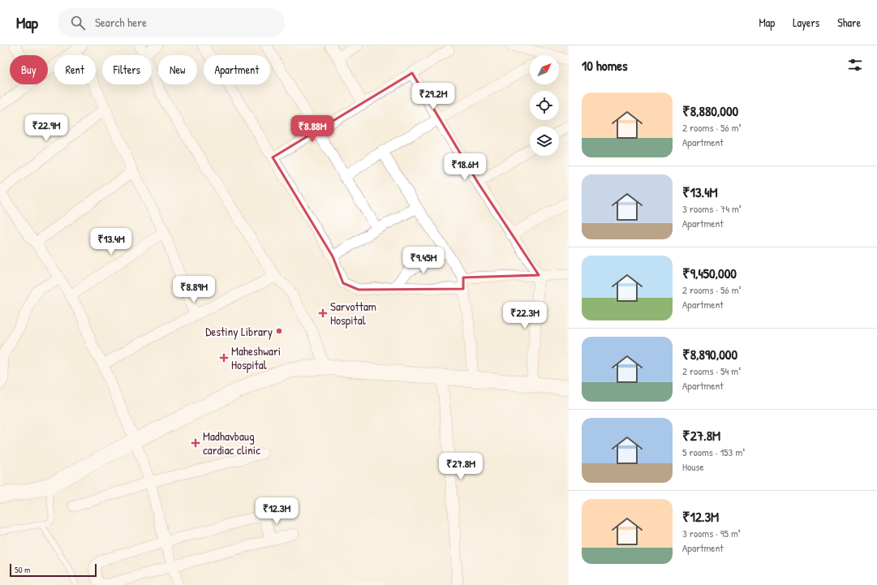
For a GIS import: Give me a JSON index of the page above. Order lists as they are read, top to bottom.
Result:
{
  "places": {
    "health": ["Sarvottam Hospital", "Maheshwari Hospital", "Madhavbaug cardiac clinic"],
    "other": ["Destiny Library"]
  },
  "scale_bar": "50 m",
  "north": "top right",
  "page": {
    "header": "Map",
    "search": "Search here",
    "nav": ["Map", "Layers", "Share"],
    "heading": "10 homes",
    "chip": [
      "Buy",
      "Rent",
      "Filters",
      "New",
      "Apartment"
    ],
    "price": [
      "₹29.2M",
      "₹22.9M",
      "₹8.88M",
      "₹18.6M",
      "₹13.4M",
      "₹9.45M",
      "₹8.89M",
      "₹22.3M",
      "₹27.8M",
      "₹12.3M"
    ],
    "list": [
      {
        "name": "₹8,880,000",
        "note": "2 rooms · 56 m² · Apartment"
      },
      {
        "name": "₹13.4M",
        "note": "3 rooms · 74 m² · Apartment"
      },
      {
        "name": "₹9,450,000",
        "note": "2 rooms · 56 m² · Apartment"
      },
      {
        "name": "₹8,890,000",
        "note": "2 rooms · 54 m² · Apartment"
      },
      {
        "name": "₹27.8M",
        "note": "5 rooms · 153 m² · House"
      },
      {
        "name": "₹12.3M",
        "note": "3 rooms · 95 m² · Apartment"
      }
    ],
    "scale": "50 m"
  }
}
